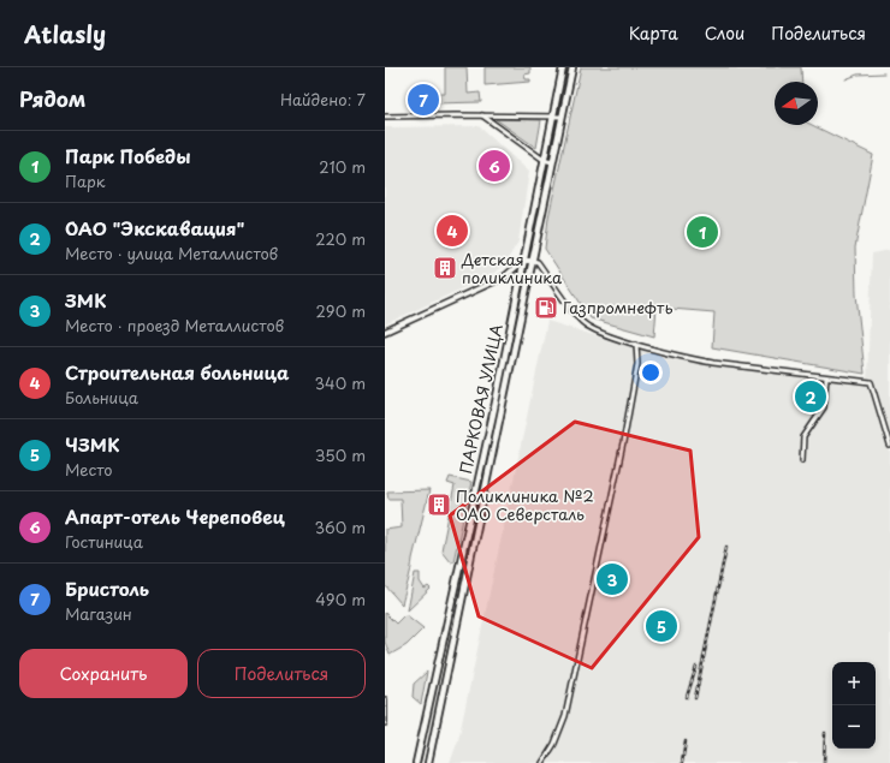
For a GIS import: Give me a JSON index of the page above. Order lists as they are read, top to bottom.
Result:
{
  "streets": {
    "main road": ["ПАРКОВАЯ УЛИЦА"]
  },
  "places": {
    "building": ["Детская поликлиника", "Поликлиника №2 ОАО Северсталь"],
    "fuel station": ["Газпромнефть"]
  },
  "north": "left",
  "page": {
    "header": "Atlasly",
    "nav": ["Карта", "Слои", "Поделиться"],
    "heading": ["Рядом", "Найдено: 7"],
    "pins": [
      "7",
      "6",
      "4",
      "1",
      "2",
      "3",
      "5"
    ],
    "list": [
      {
        "mark": "1",
        "name": "Парк Победы",
        "note": "Парк",
        "value": "210 m"
      },
      {
        "mark": "2",
        "name": "ОАО \"Экскавация\"",
        "note": "Место · улица Металлистов",
        "value": "220 m"
      },
      {
        "mark": "3",
        "name": "ЗМК",
        "note": "Место · проезд Металлистов",
        "value": "290 m"
      },
      {
        "mark": "4",
        "name": "Строительная больница",
        "note": "Больница",
        "value": "340 m"
      },
      {
        "mark": "5",
        "name": "ЧЗМК",
        "note": "Место",
        "value": "350 m"
      },
      {
        "mark": "6",
        "name": "Апарт-отель Череповец",
        "note": "Гостиница",
        "value": "360 m"
      },
      {
        "mark": "7",
        "name": "Бристоль",
        "note": "Магазин",
        "value": "490 m"
      }
    ],
    "buttons": ["Сохранить", "Поделиться"],
    "map_buttons": ["+", "−"]
  }
}
